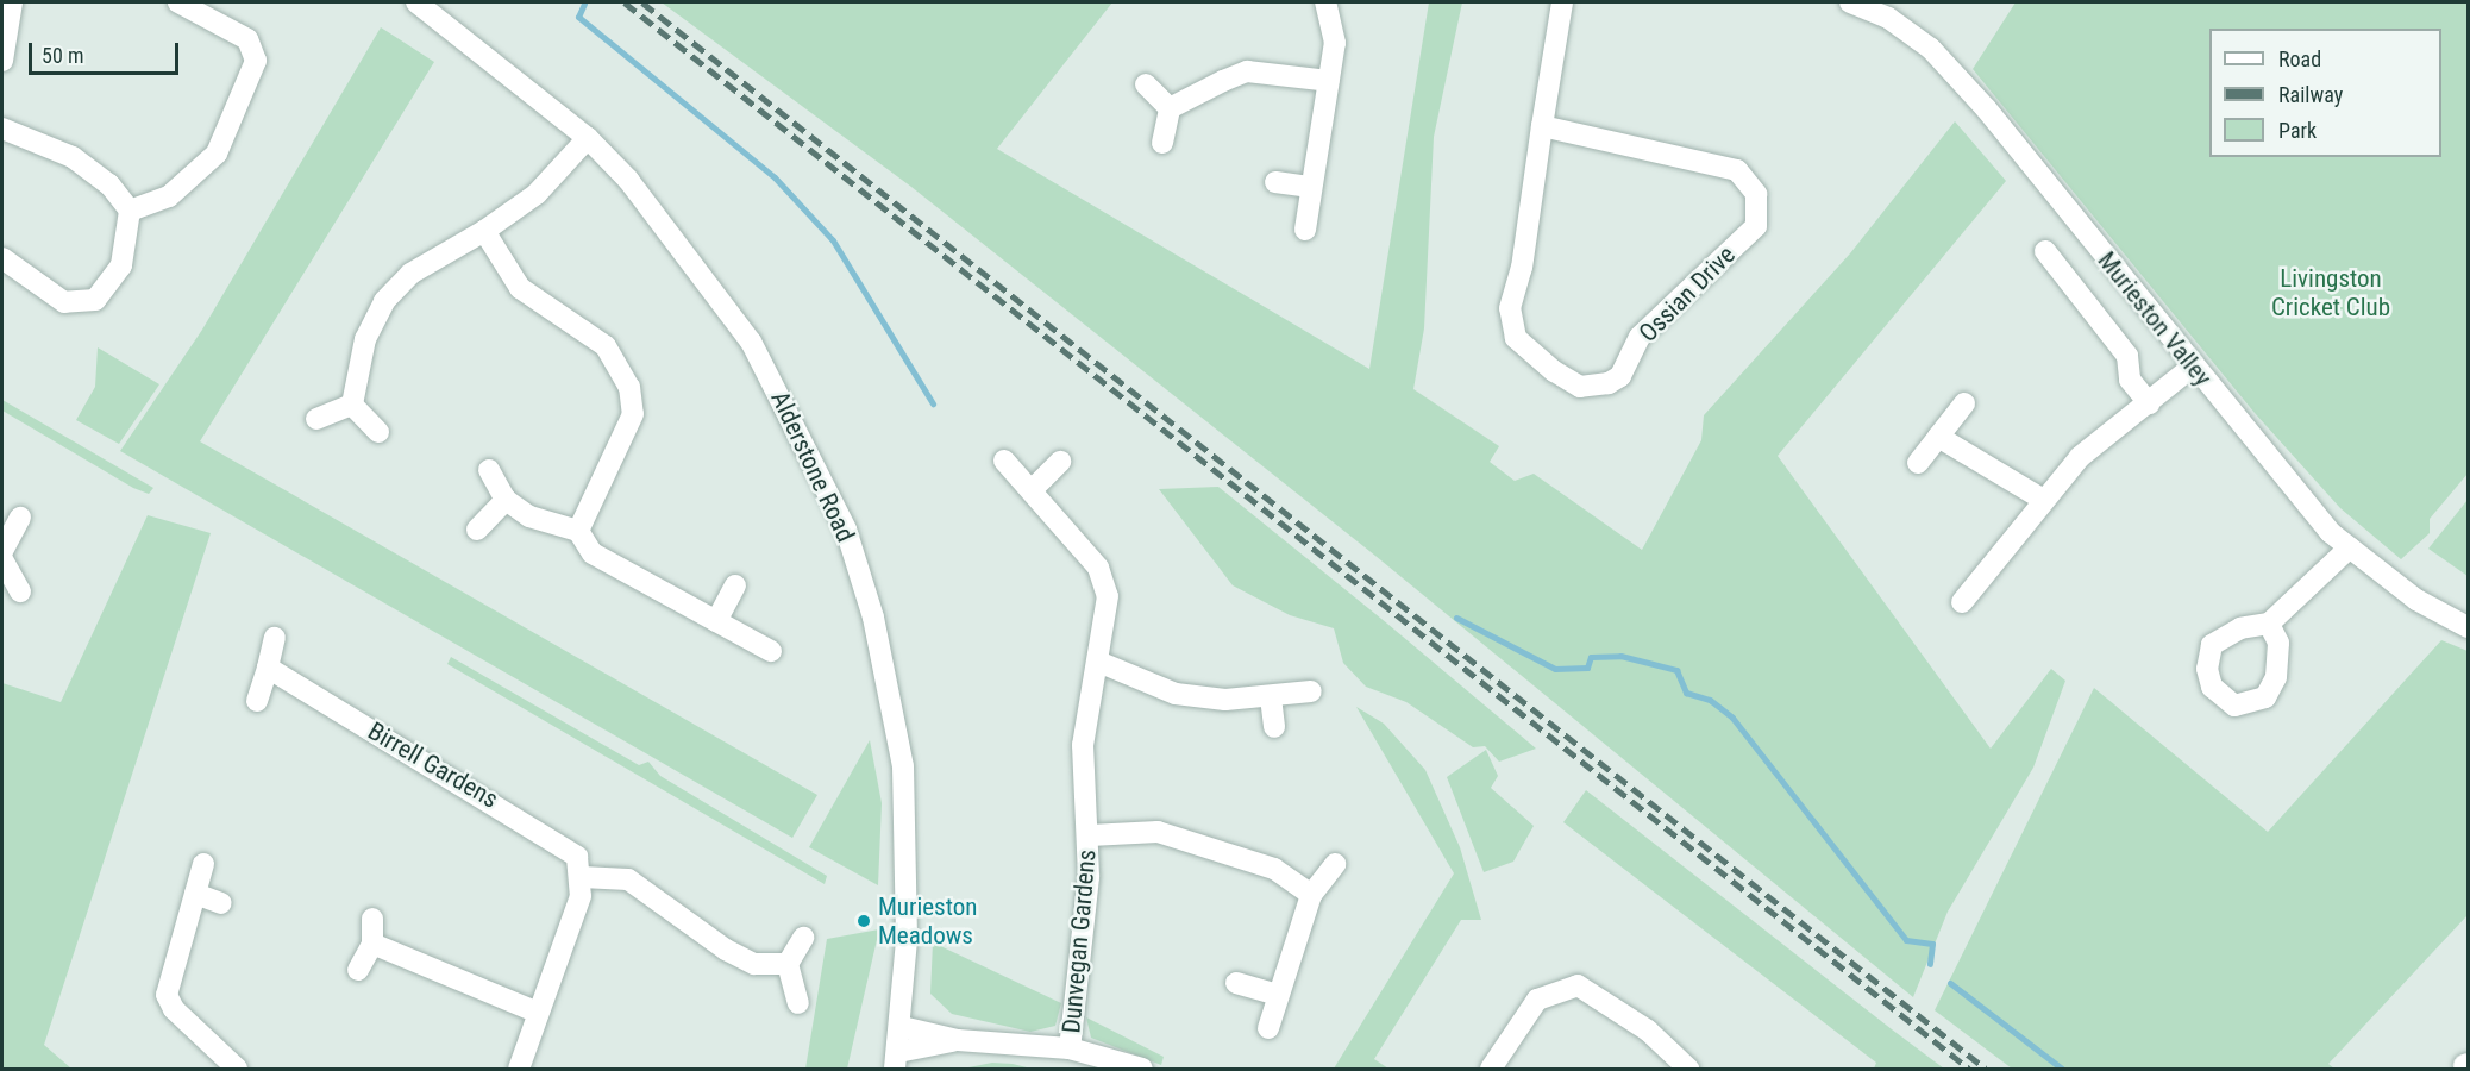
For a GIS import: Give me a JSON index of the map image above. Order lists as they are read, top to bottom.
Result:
{
  "streets": {
    "street": [
      "Ossian Drive",
      "Murieston Valley",
      "Alderstone Road",
      "Birrell Gardens",
      "Dunvegan Gardens"
    ]
  },
  "parks": ["Livingston Cricket Club"],
  "places": ["Murieston Meadows"],
  "legend": ["Road", "Railway", "Park"],
  "scale_bar": "50 m"
}
